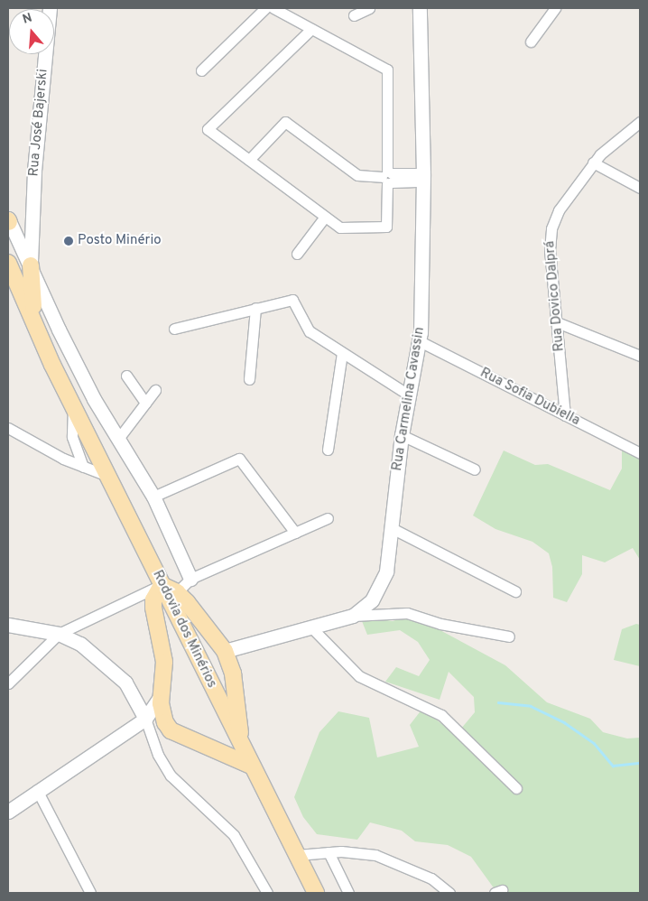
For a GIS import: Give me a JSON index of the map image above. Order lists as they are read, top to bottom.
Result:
{
  "streets": {
    "main road": ["Rua José Bajerski", "Rua Carmelina Cavassin", "Rodovia dos Minérios"],
    "street": ["Rua Dovico Dalprá", "Rua Sofia Dubiella"]
  },
  "crossings": [
    ["Rua José Bajerski", "Rodovia dos Minérios"],
    ["Rua Dovico Dalprá", "Rua Sofia Dubiella"],
    ["Rua Sofia Dubiella", "Rua Carmelina Cavassin"]
  ],
  "places": ["Posto Minério"],
  "north": "top"
}
